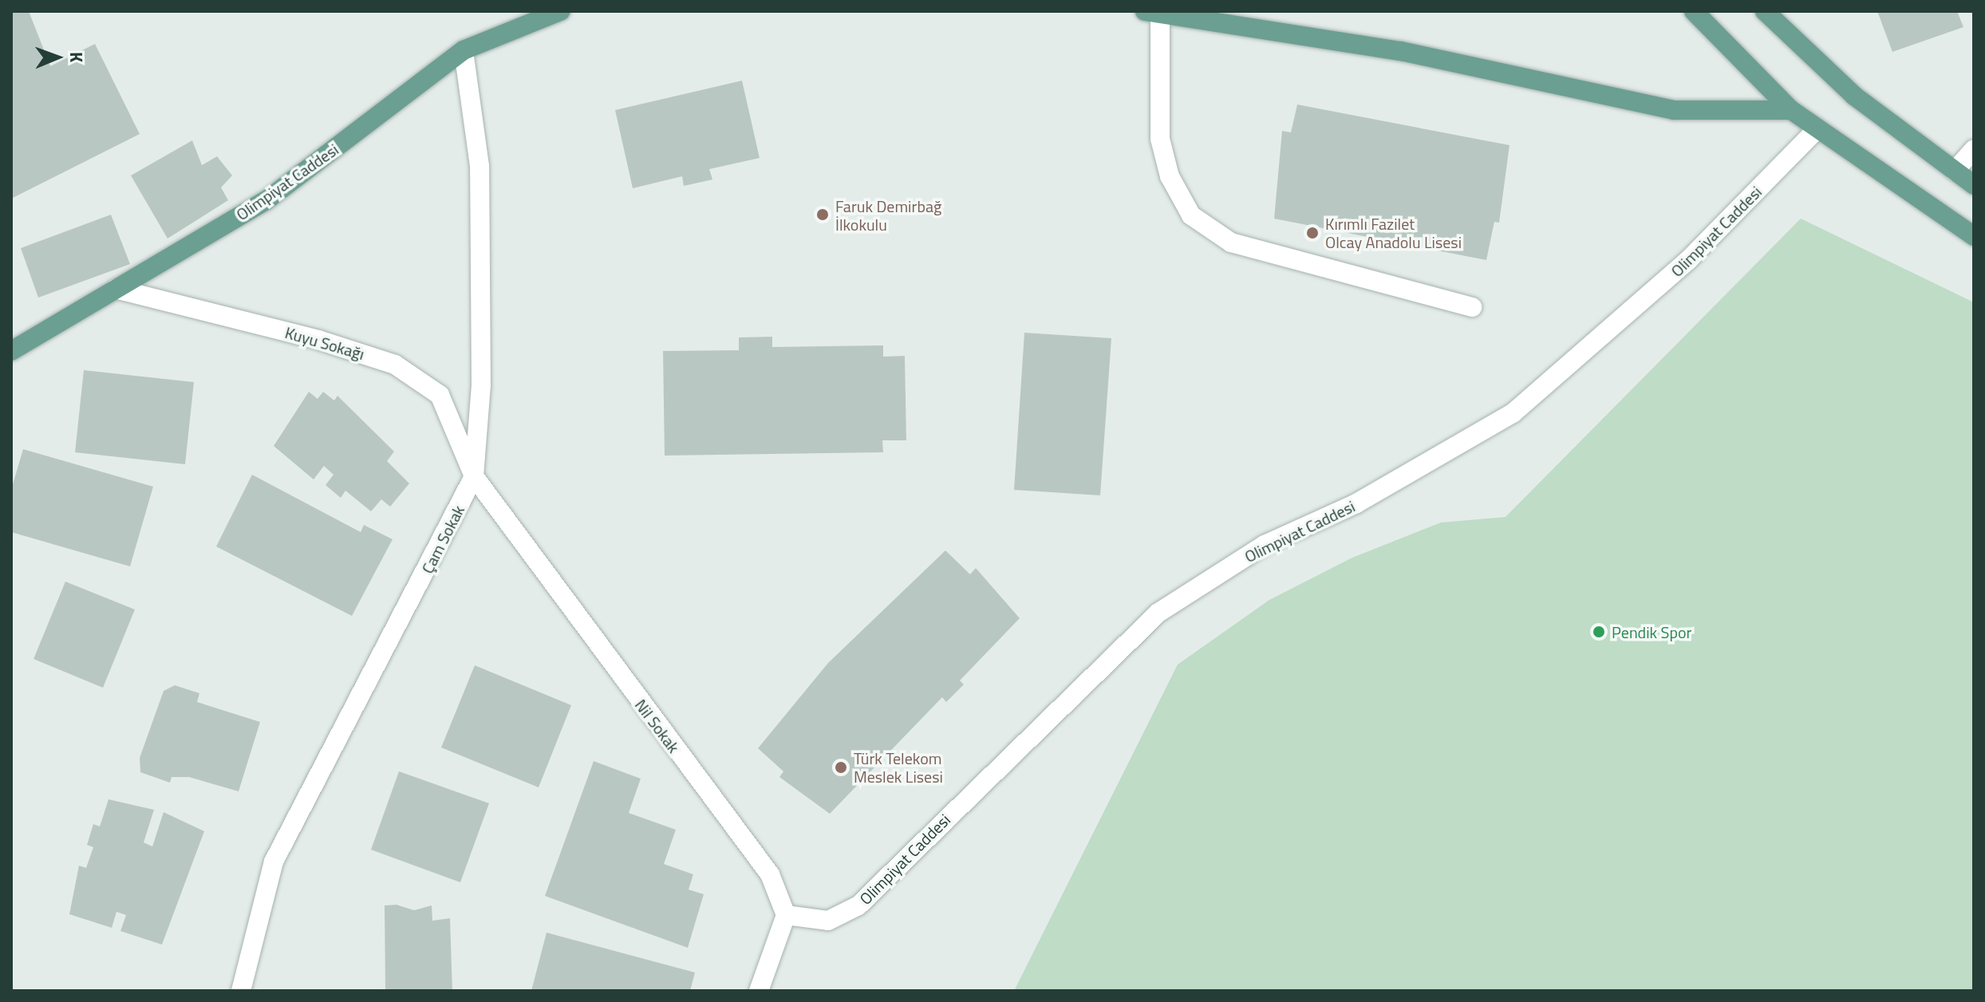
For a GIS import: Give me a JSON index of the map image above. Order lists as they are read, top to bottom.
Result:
{
  "streets": {
    "main road": ["Olimpiyat Caddesi"],
    "street": ["Kuyu Sokağı", "Çam Sokak", "Nil Sokak"]
  },
  "crossings": [
    ["Olimpiyat Caddesi", "Kuyu Sokağı"],
    ["Olimpiyat Caddesi", "Çam Sokak"],
    ["Olimpiyat Caddesi", "Nil Sokak"],
    ["Kuyu Sokağı", "Çam Sokak"],
    ["Kuyu Sokağı", "Nil Sokak"],
    ["Çam Sokak", "Nil Sokak"]
  ],
  "places": [
    "Faruk Demirbağ İlkokulu",
    "Kırımlı Fazilet Olcay Anadolu Lisesi",
    "Pendik Spor",
    "Türk Telekom Meslek Lisesi"
  ],
  "north": "right"
}
